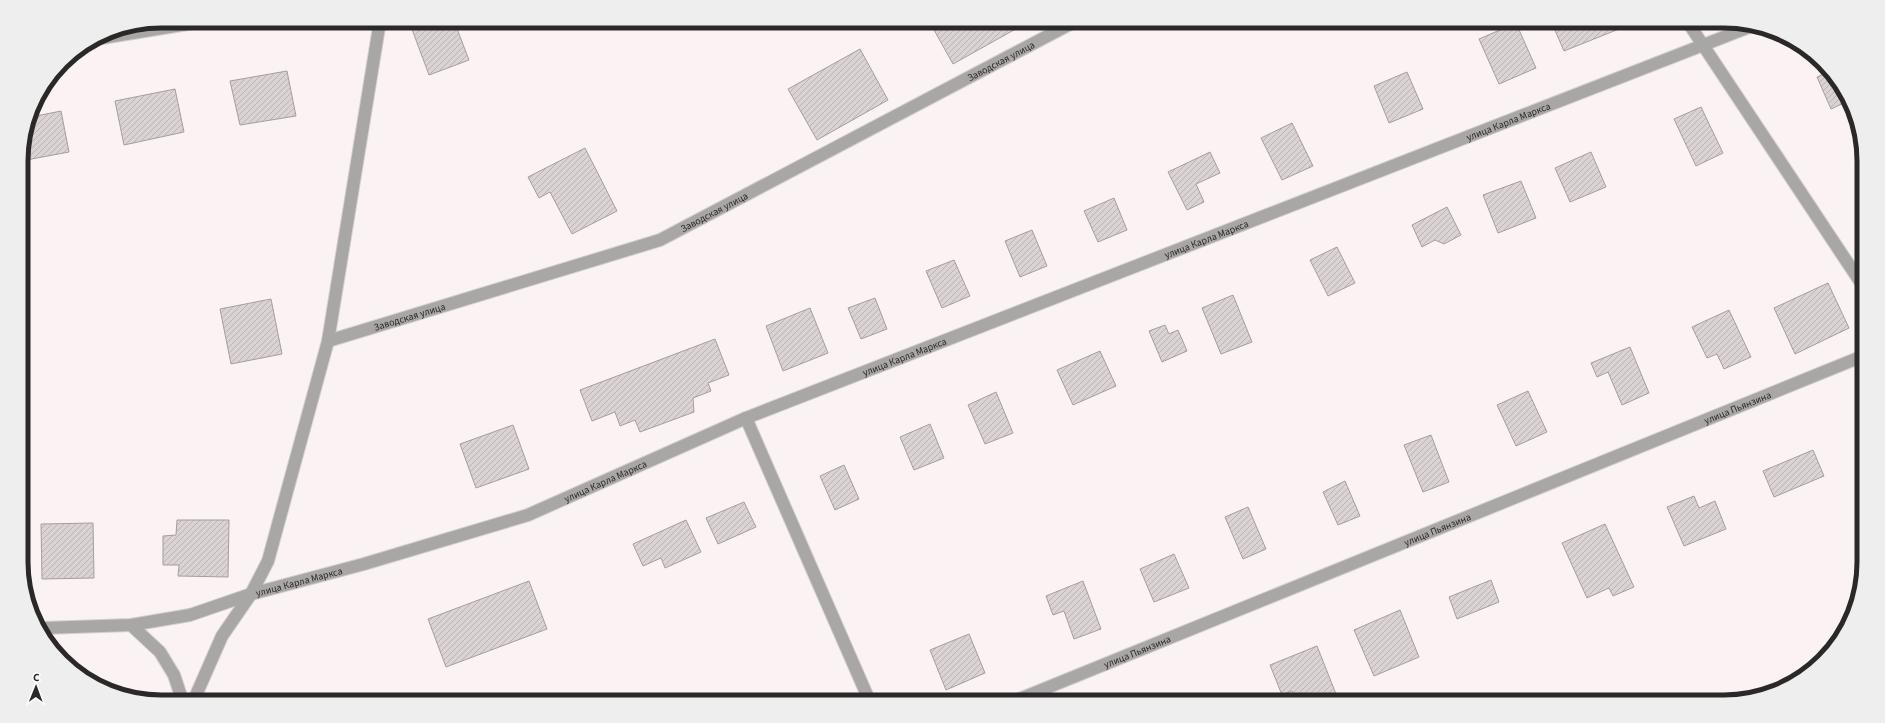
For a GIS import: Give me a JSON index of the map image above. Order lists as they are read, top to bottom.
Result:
{
  "streets": {
    "street": ["Заводская улица", "улица Карла Маркса", "улица Пьянзина"]
  },
  "north": "top"
}
